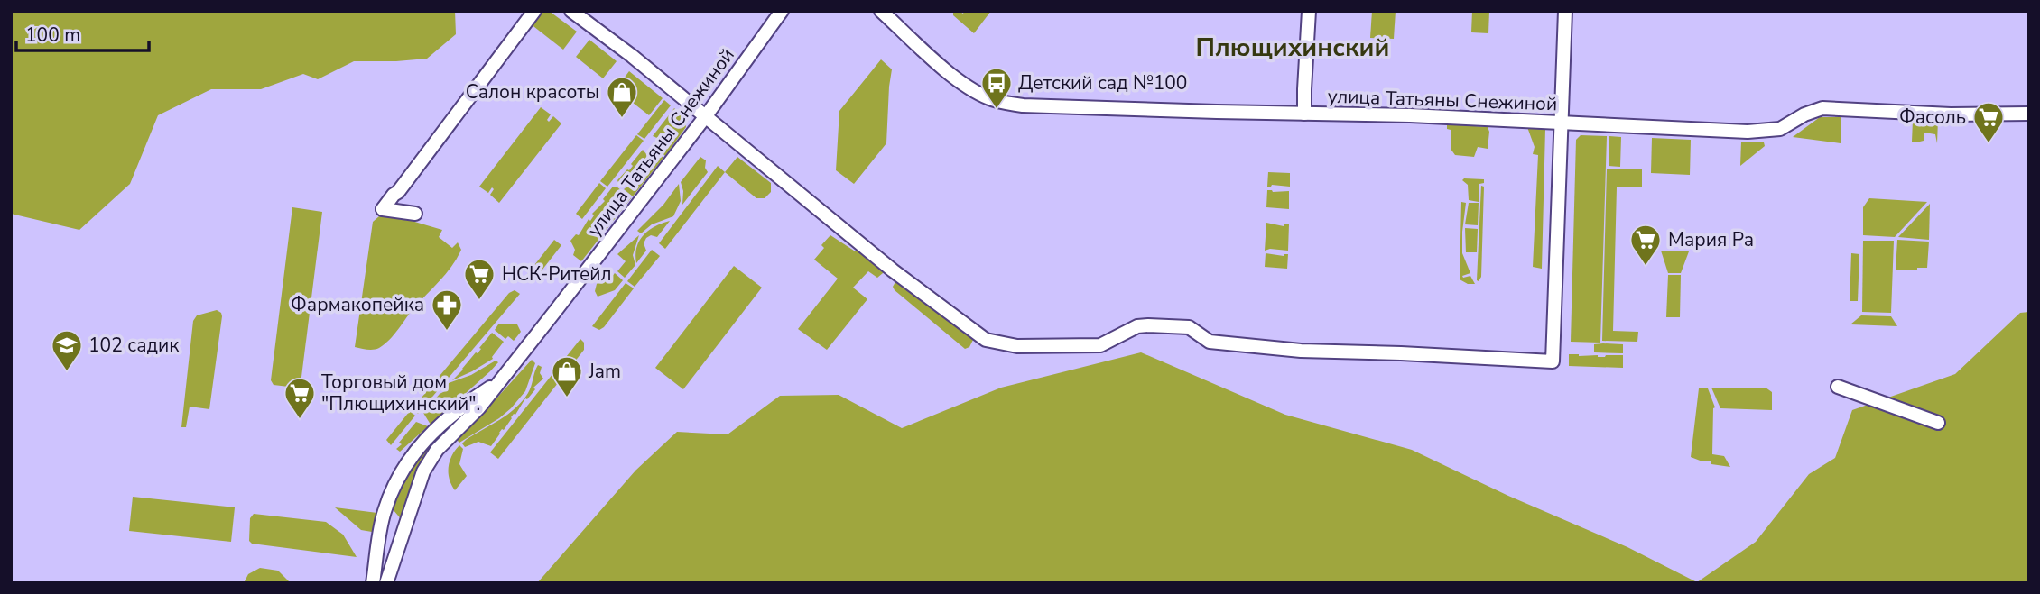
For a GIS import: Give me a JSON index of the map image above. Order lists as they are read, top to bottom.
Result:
{
  "streets": {
    "street": ["улица Татьяны Снежиной"]
  },
  "districts": ["Плющихинский"],
  "places": {
    "bus stop": ["Детский сад №100"],
    "shop": ["Салон красоты", "Jam"],
    "supermarket": [
      "Фасоль",
      "Мария Ра",
      "НСК-Ритейл",
      "Торговый дом \"Плющихинский\"."
    ],
    "pharmacy": ["Фармакопейка"],
    "school or university": ["102 садик"]
  },
  "scale_bar": "100 m"
}
